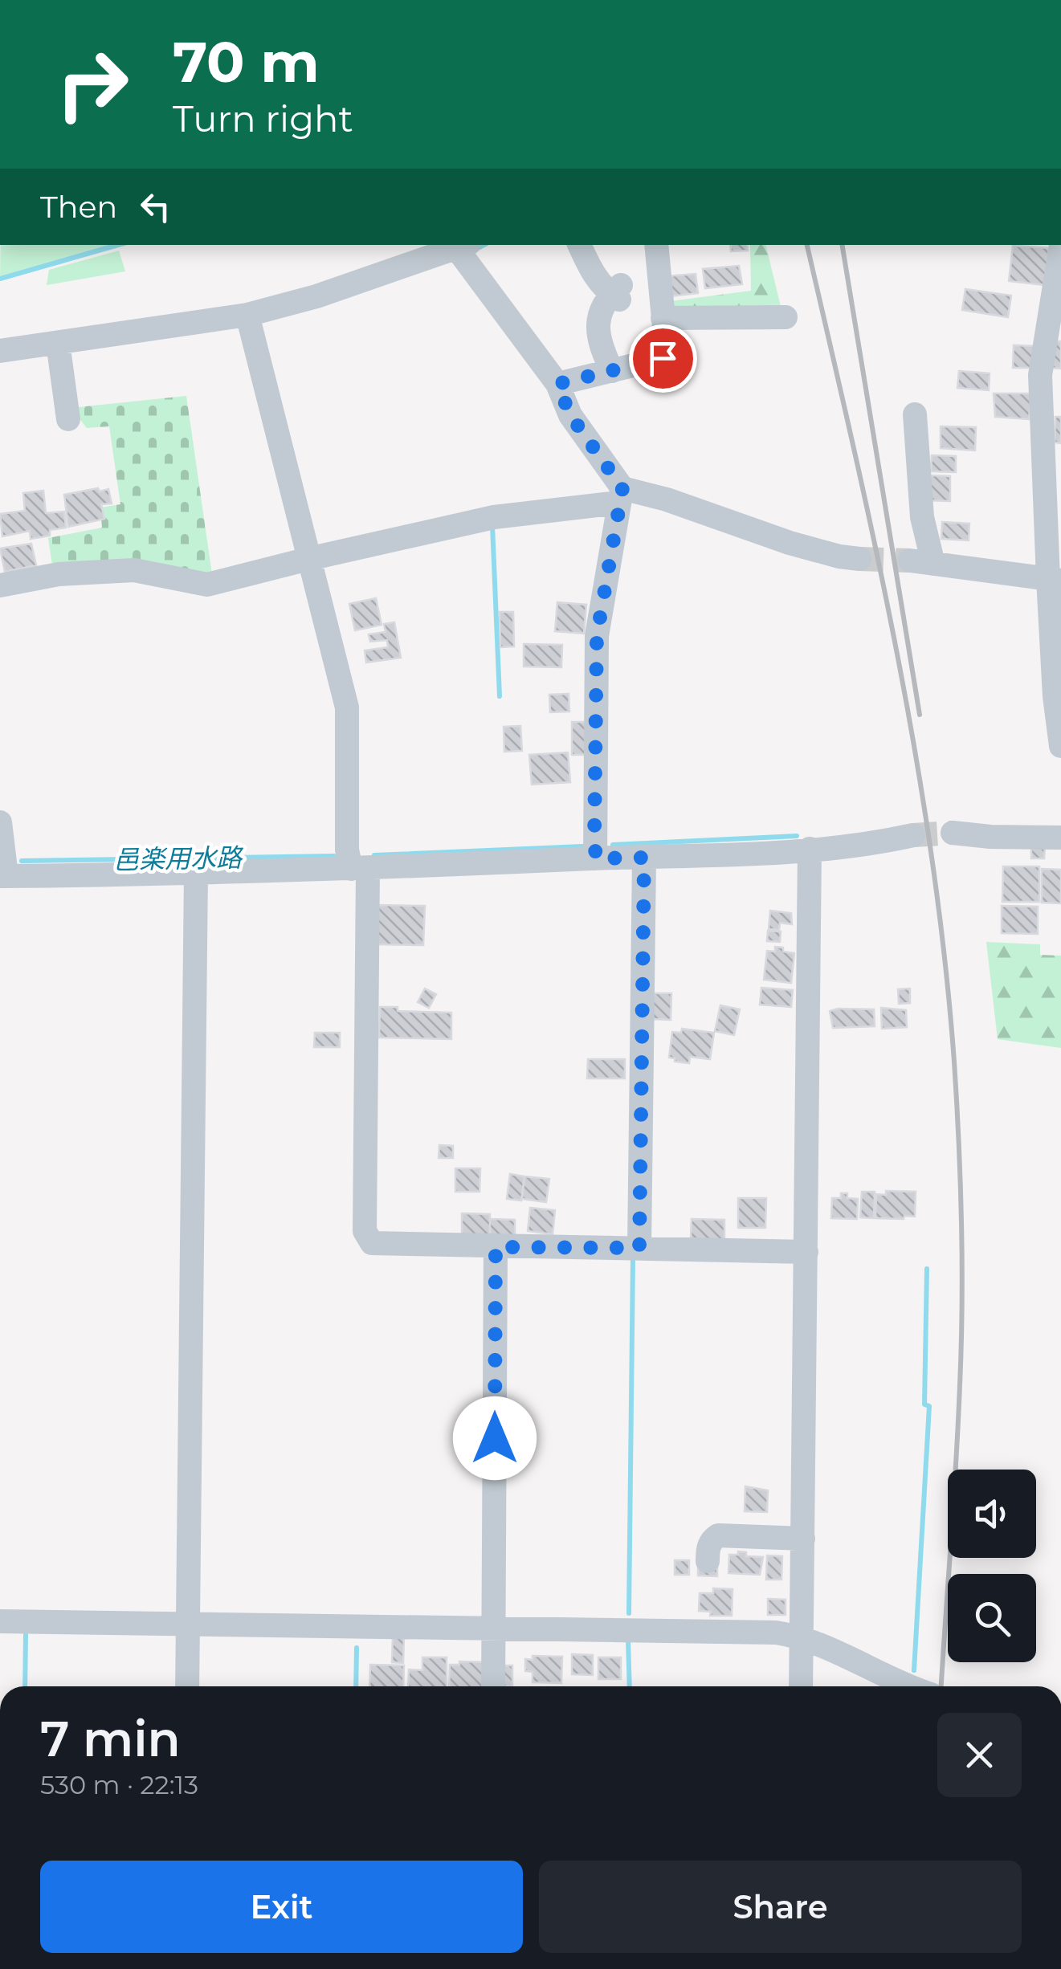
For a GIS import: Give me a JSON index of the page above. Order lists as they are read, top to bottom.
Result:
{
  "water": ["邑楽用水路"],
  "page": {
    "turn": ["70 m", "Turn right"],
    "then": "Then",
    "heading": ["7 min", "530 m · 22:13"],
    "buttons": ["Exit", "Share"]
  }
}
